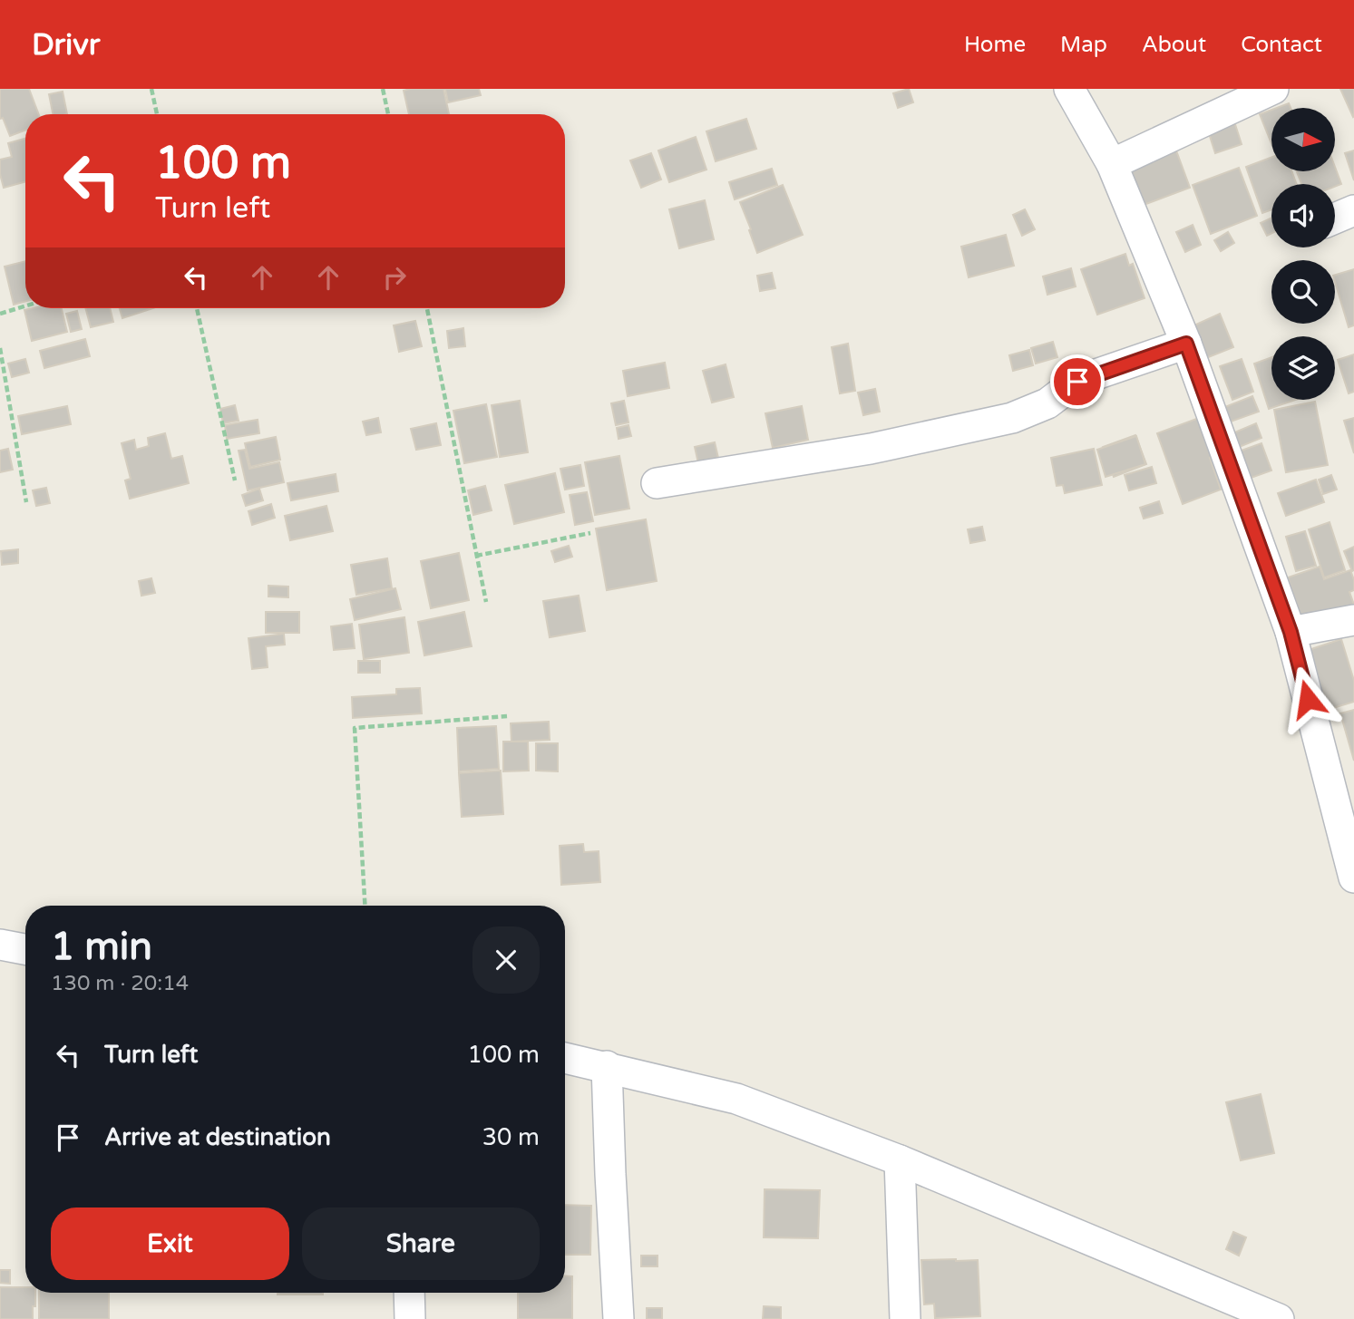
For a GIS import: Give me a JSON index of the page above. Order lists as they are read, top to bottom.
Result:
{
  "north": "right",
  "page": {
    "header": "Drivr",
    "nav": [
      "Home",
      "Map",
      "About",
      "Contact"
    ],
    "turn": ["100 m", "Turn left"],
    "heading": ["1 min", "130 m · 20:14"],
    "list": [
      {
        "name": "Turn left",
        "value": "100 m"
      },
      {
        "name": "Arrive at destination",
        "value": "30 m"
      }
    ],
    "buttons": ["Exit", "Share"]
  }
}
